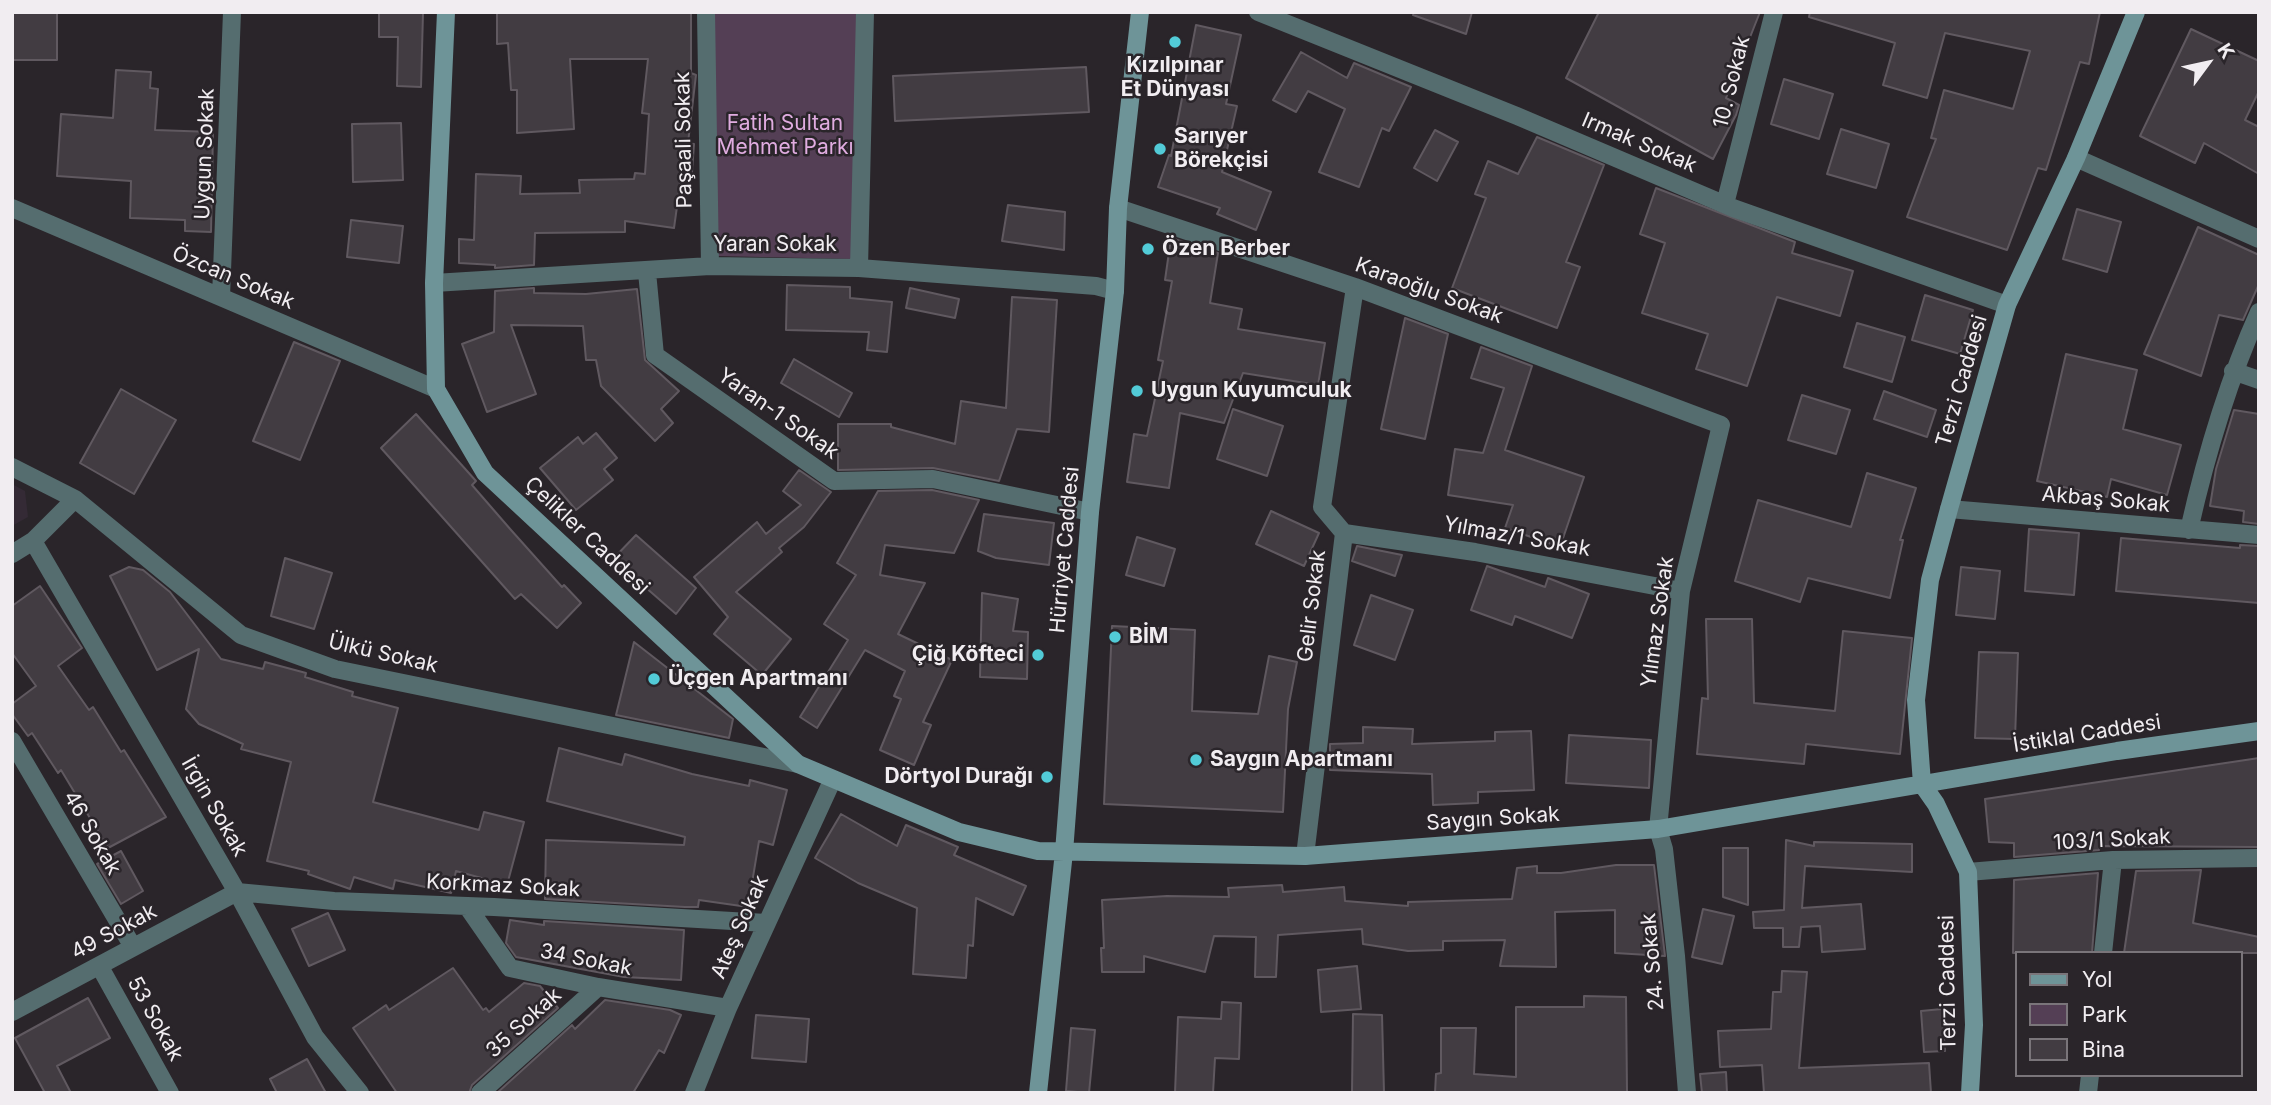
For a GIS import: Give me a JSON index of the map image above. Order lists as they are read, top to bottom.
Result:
{
  "streets": {
    "street": [
      "10. Sokak",
      "Paşaali Sokak",
      "Irmak Sokak",
      "Uygun Sokak",
      "Yaran Sokak",
      "Özcan Sokak",
      "Karaoğlu Sokak",
      "Terzi Caddesi",
      "Yaran-1 Sokak",
      "Akbaş Sokak",
      "Çelikler Caddesi",
      "Yılmaz/1 Sokak",
      "Hürriyet Caddesi",
      "Gelir Sokak",
      "Yılmaz Sokak",
      "Ülkü Sokak",
      "İstiklal Caddesi",
      "İrgin Sokak",
      "Saygın Sokak",
      "46 Sokak",
      "103/1 Sokak",
      "Korkmaz Sokak",
      "Ateş Sokak",
      "49 Sokak",
      "34 Sokak",
      "24. Sokak",
      "53 Sokak",
      "35 Sokak"
    ]
  },
  "crossings": [
    ["10. Sokak", "Irmak Sokak"],
    ["Paşaali Sokak", "Yaran Sokak"],
    ["Irmak Sokak", "Terzi Caddesi"],
    ["Uygun Sokak", "Özcan Sokak"],
    ["Yaran Sokak", "Yaran-1 Sokak"],
    ["Yaran Sokak", "Çelikler Caddesi"],
    ["Yaran Sokak", "Hürriyet Caddesi"],
    ["Özcan Sokak", "Çelikler Caddesi"],
    ["Karaoğlu Sokak", "Hürriyet Caddesi"],
    ["Karaoğlu Sokak", "Gelir Sokak"],
    ["Karaoğlu Sokak", "Yılmaz Sokak"],
    ["Terzi Caddesi", "Akbaş Sokak"],
    ["Terzi Caddesi", "İstiklal Caddesi"],
    ["Terzi Caddesi", "Saygın Sokak"],
    ["Terzi Caddesi", "103/1 Sokak"],
    ["Yaran-1 Sokak", "Hürriyet Caddesi"],
    ["Çelikler Caddesi", "Hürriyet Caddesi"],
    ["Çelikler Caddesi", "Ülkü Sokak"],
    ["Çelikler Caddesi", "Saygın Sokak"],
    ["Çelikler Caddesi", "Ateş Sokak"],
    ["Yılmaz/1 Sokak", "Gelir Sokak"],
    ["Yılmaz/1 Sokak", "Yılmaz Sokak"],
    ["Hürriyet Caddesi", "Saygın Sokak"],
    ["Gelir Sokak", "Saygın Sokak"],
    ["Yılmaz Sokak", "Saygın Sokak"],
    ["Yılmaz Sokak", "24. Sokak"],
    ["İstiklal Caddesi", "Saygın Sokak"],
    ["İrgin Sokak", "Korkmaz Sokak"],
    ["İrgin Sokak", "49 Sokak"],
    ["Saygın Sokak", "24. Sokak"],
    ["46 Sokak", "49 Sokak"],
    ["Korkmaz Sokak", "Ateş Sokak"],
    ["Korkmaz Sokak", "49 Sokak"],
    ["Korkmaz Sokak", "34 Sokak"],
    ["Ateş Sokak", "34 Sokak"],
    ["49 Sokak", "53 Sokak"],
    ["34 Sokak", "35 Sokak"]
  ],
  "parks": ["Fatih Sultan Mehmet Parkı"],
  "places": [
    "Kızılpınar Et Dünyası",
    "Sarıyer Börekçisi",
    "Özen Berber",
    "Uygun Kuyumculuk",
    "BİM",
    "Çiğ Köfteci",
    "Üçgen Apartmanı",
    "Saygın Apartmanı",
    "Dörtyol Durağı"
  ],
  "legend": ["Yol", "Park", "Bina"],
  "north": "top right"
}
